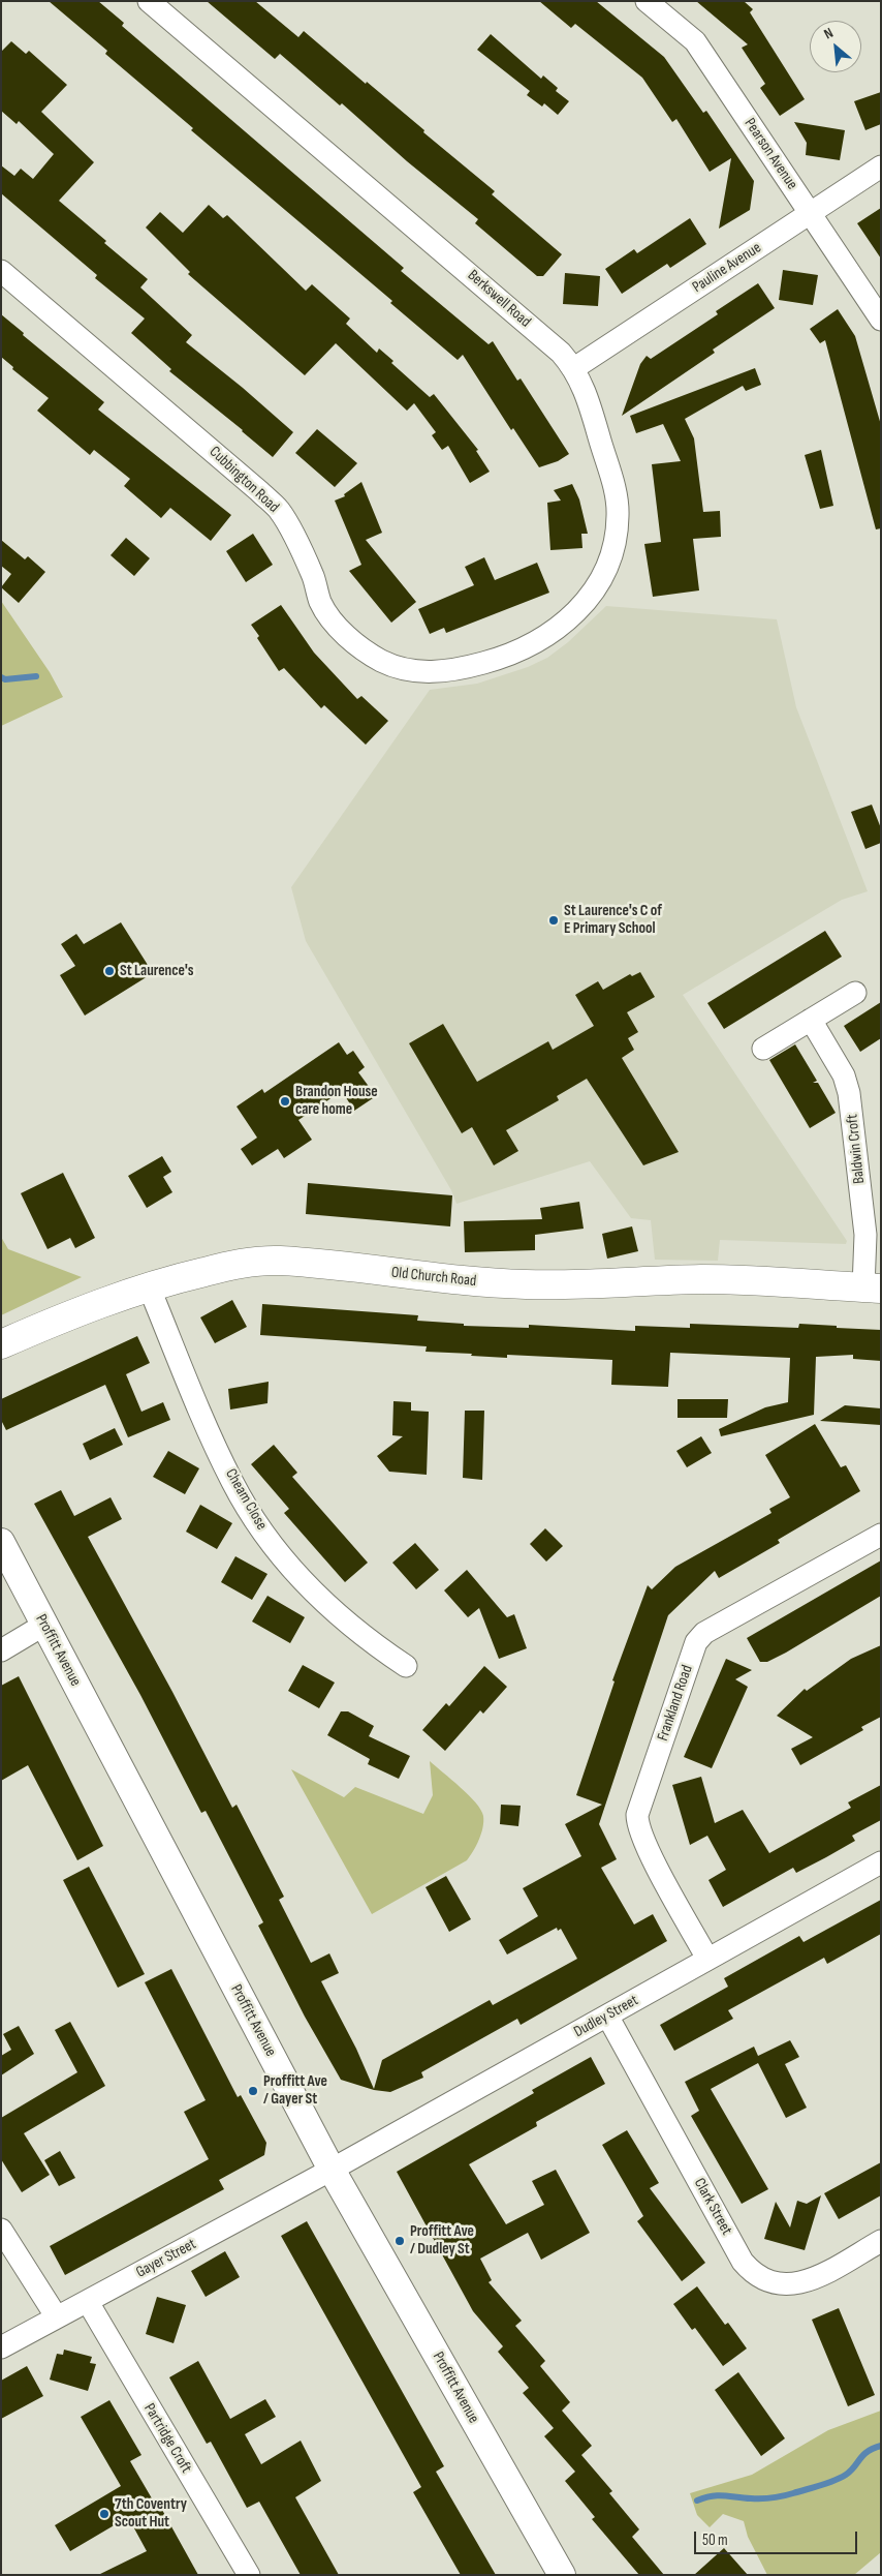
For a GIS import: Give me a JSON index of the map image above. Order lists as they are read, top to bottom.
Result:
{
  "streets": {
    "main road": ["Old Church Road"],
    "street": [
      "Pearson Avenue",
      "Pauline Avenue",
      "Berkswell Road",
      "Cubbington Road",
      "Baldwin Croft",
      "Cheam Close",
      "Proffitt Avenue",
      "Frankland Road",
      "Dudley Street",
      "Clark Street",
      "Gayer Street",
      "Partridge Croft"
    ]
  },
  "crossings": [
    ["Pearson Avenue", "Pauline Avenue"],
    ["Pauline Avenue", "Berkswell Road"],
    ["Berkswell Road", "Cubbington Road"],
    ["Baldwin Croft", "Old Church Road"],
    ["Old Church Road", "Cheam Close"],
    ["Proffitt Avenue", "Dudley Street"],
    ["Proffitt Avenue", "Gayer Street"],
    ["Frankland Road", "Dudley Street"],
    ["Dudley Street", "Clark Street"],
    ["Dudley Street", "Gayer Street"],
    ["Gayer Street", "Partridge Croft"]
  ],
  "places": [
    "St Laurence's C of E Primary School",
    "St Laurence's",
    "Brandon House care home",
    "Proffitt Ave / Gayer St",
    "Proffitt Ave / Dudley St",
    "7th Coventry Scout Hut"
  ],
  "scale_bar": "50 m",
  "north": "top left"
}
